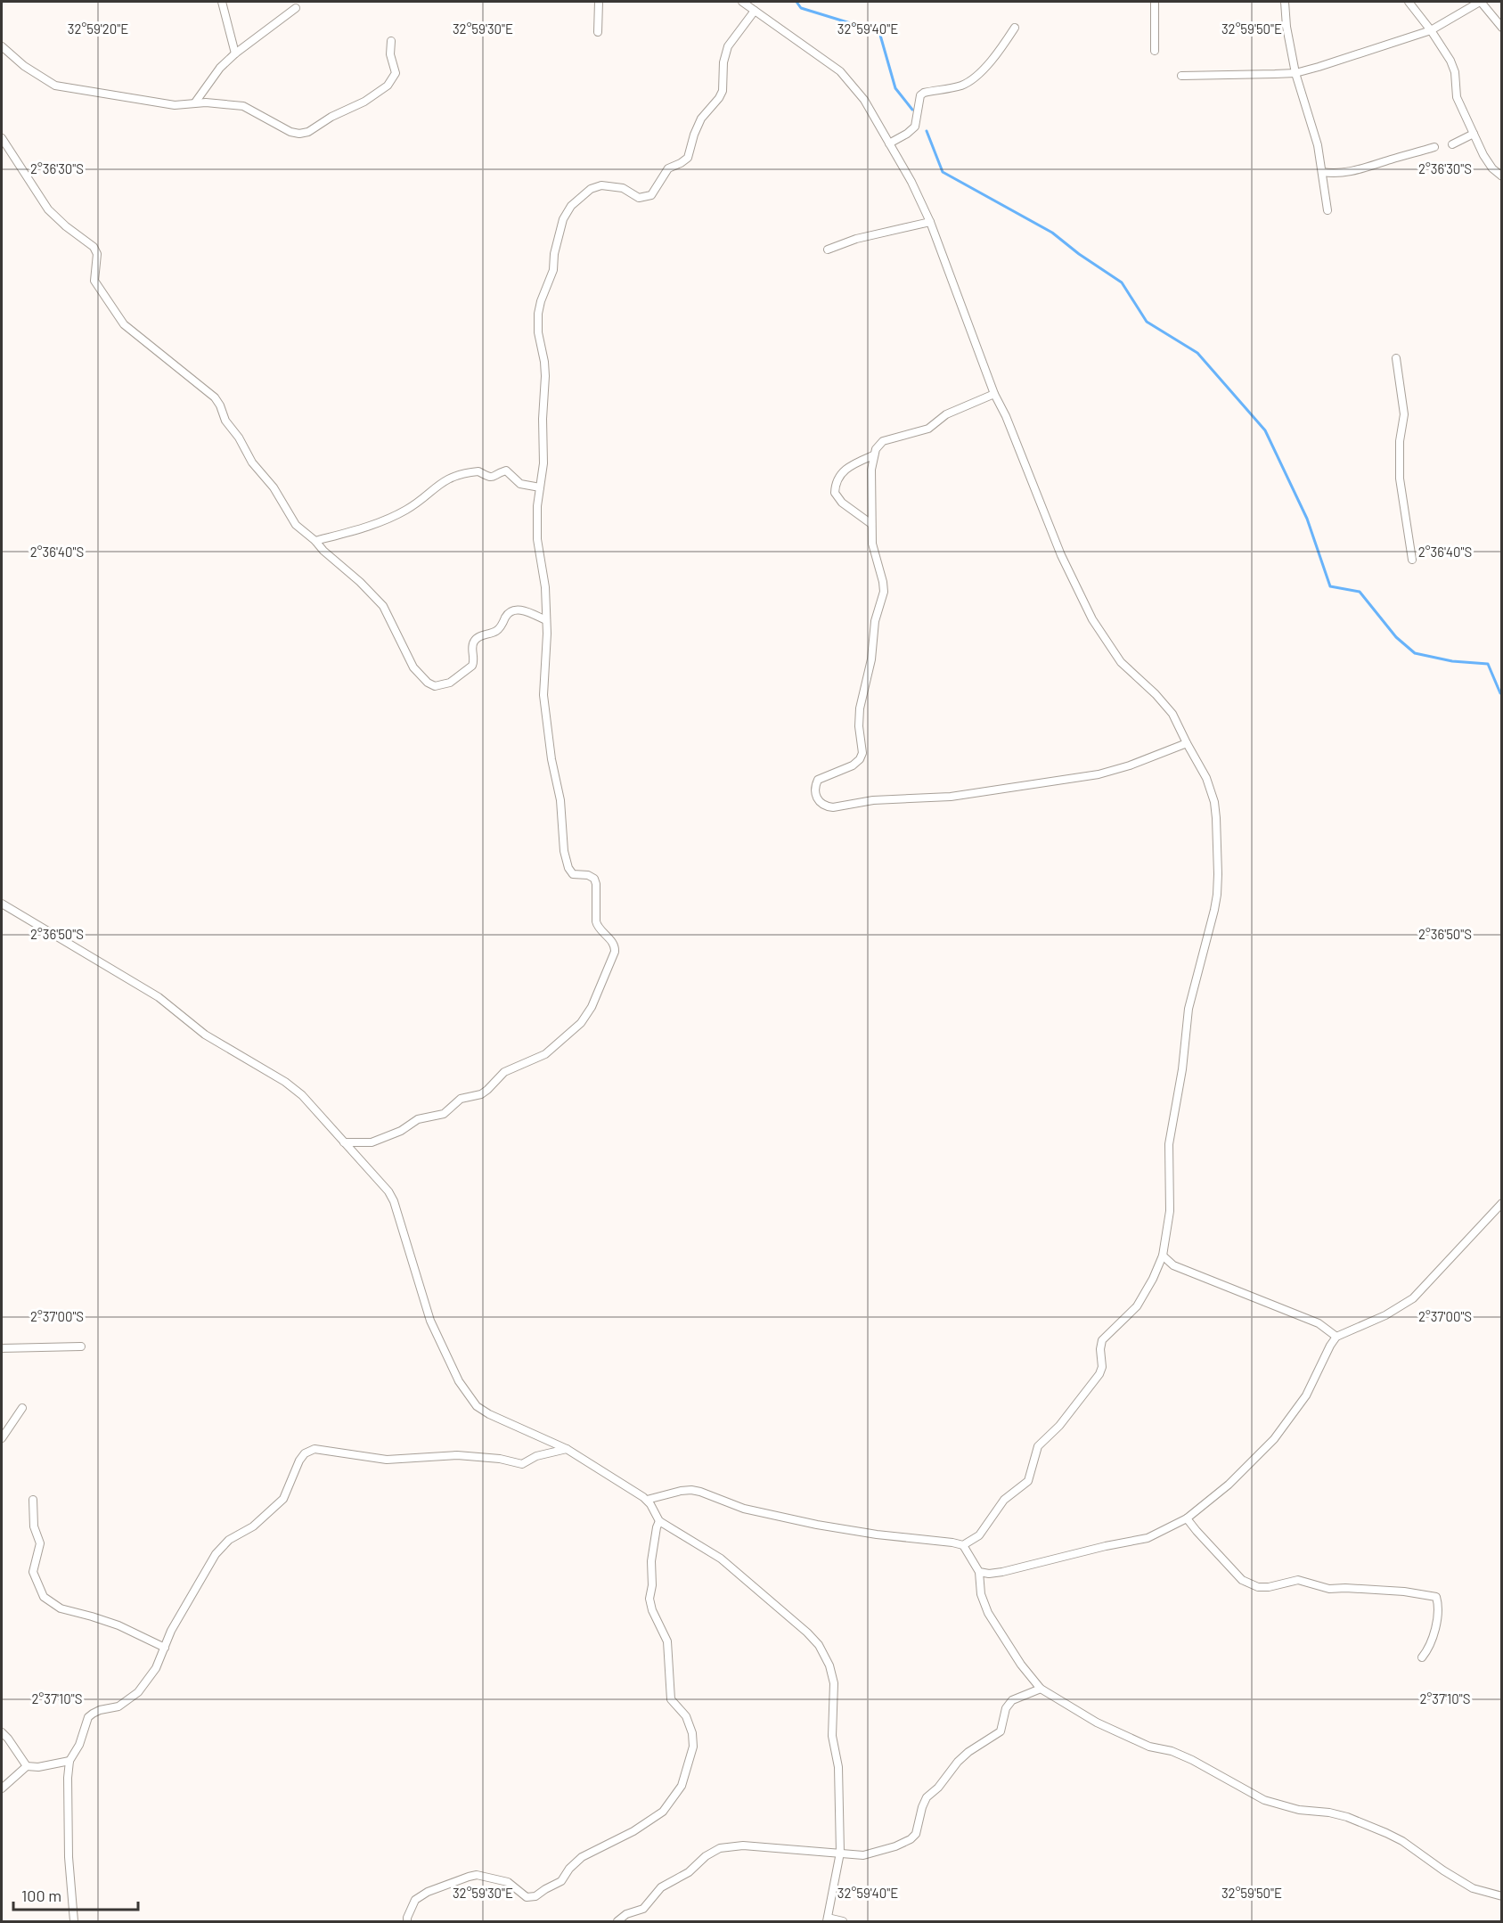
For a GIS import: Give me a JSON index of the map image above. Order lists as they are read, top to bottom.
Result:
{
  "scale_bar": "100 m",
  "coordinates": [
    "32°59'20\"E",
    "32°59'30\"E",
    "32°59'40\"E",
    "32°59'50\"E",
    "2°36'30\"S",
    "2°36'40\"S",
    "2°36'50\"S",
    "2°37'00\"S",
    "2°37'10\"S"
  ]
}
